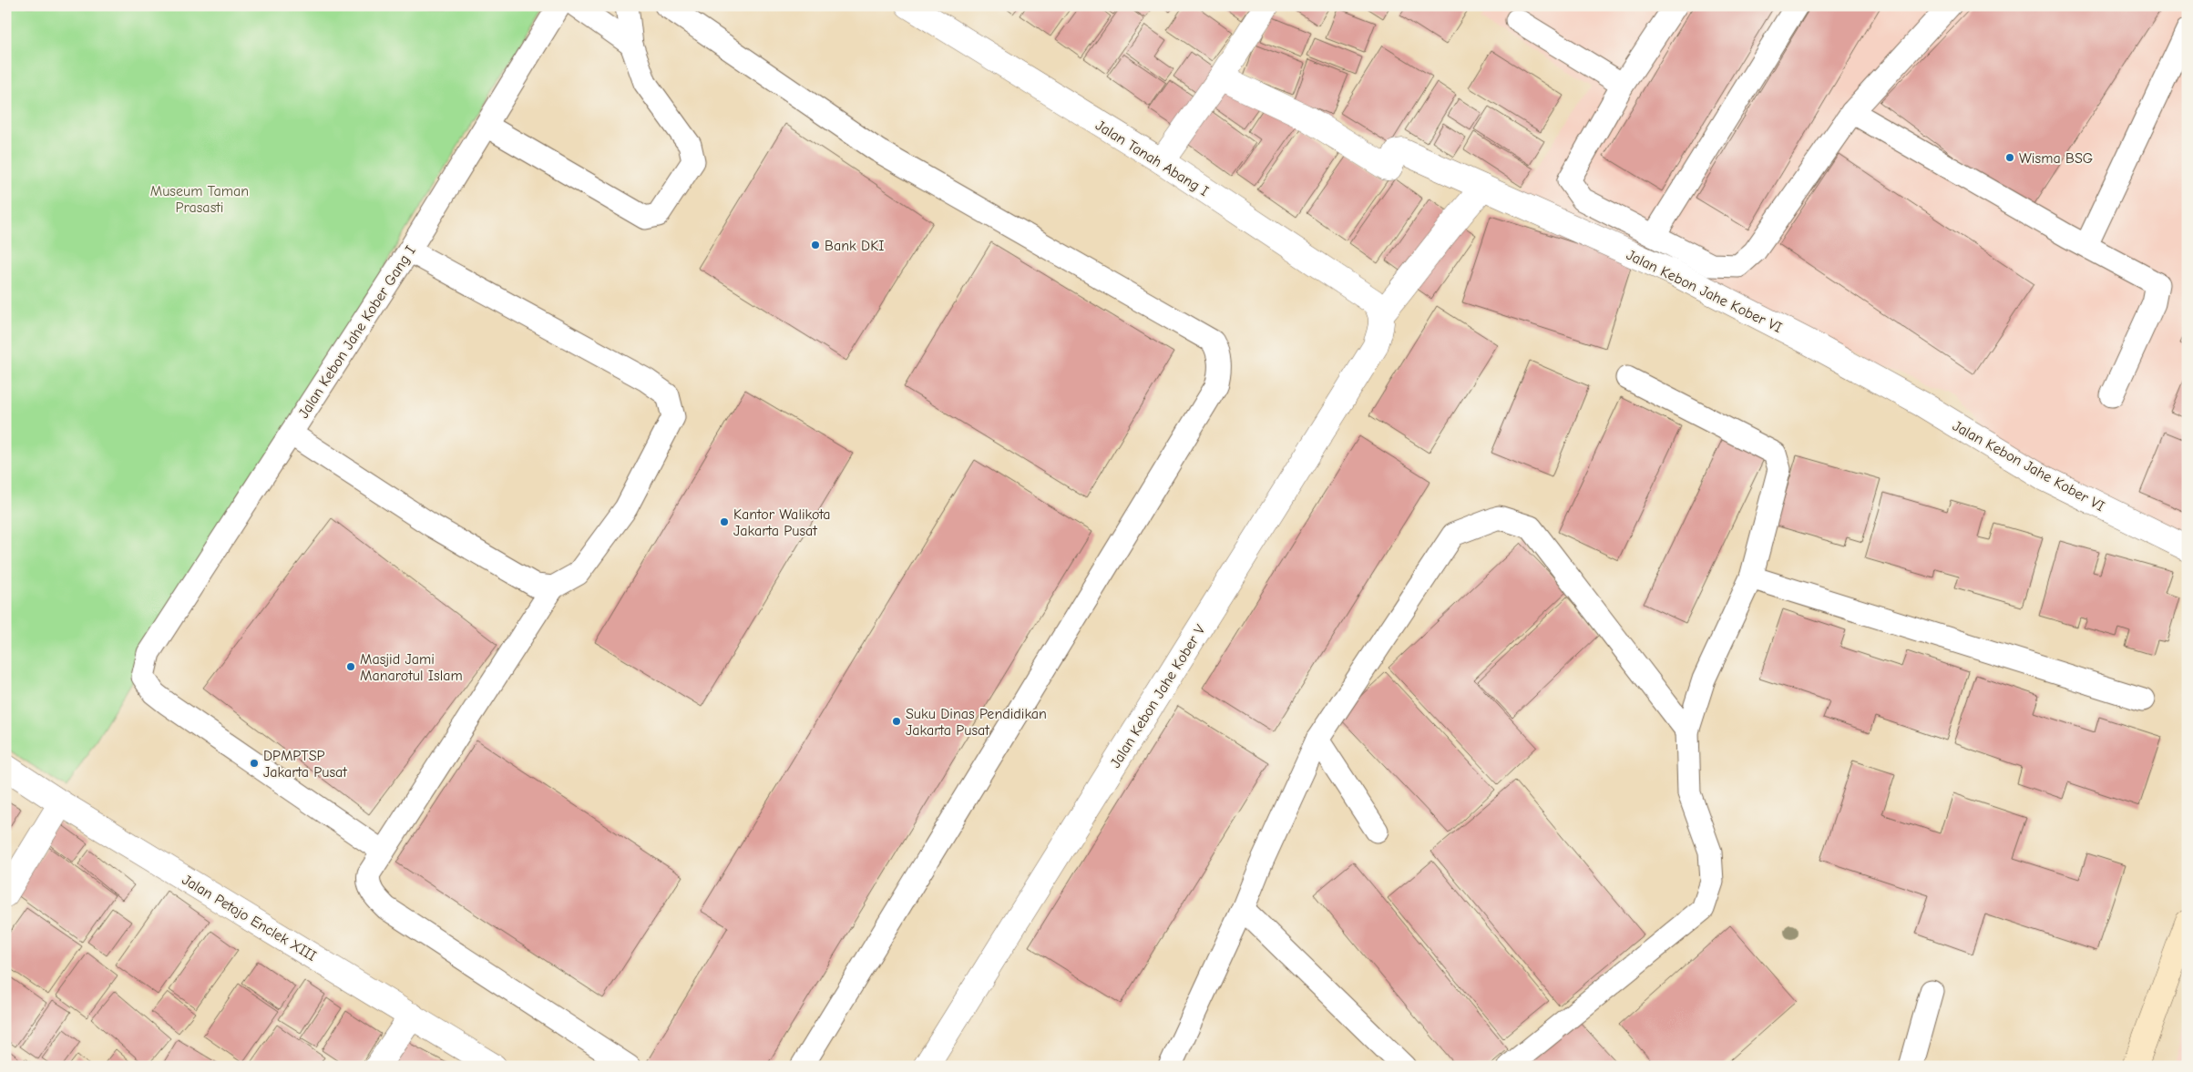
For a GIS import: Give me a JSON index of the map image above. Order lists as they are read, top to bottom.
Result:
{
  "streets": {
    "street": [
      "Jalan Tanah Abang I",
      "Jalan Kebon Jahe Kober VI",
      "Jalan Kebon Jahe Kober V",
      "Jalan Petojo Enclek XIII"
    ],
    "lane": ["Jalan Kebon Jahe Kober Gang I"]
  },
  "crossings": [
    ["Jalan Tanah Abang I", "Jalan Kebon Jahe Kober V"]
  ],
  "parks": ["Museum Taman Prasasti"],
  "places": [
    "Wisma BSG",
    "Bank DKI",
    "Kantor Walikota Jakarta Pusat",
    "Masjid Jami Manarotul Islam",
    "Suku Dinas Pendidikan Jakarta Pusat",
    "DPMPTSP Jakarta Pusat"
  ]
}
